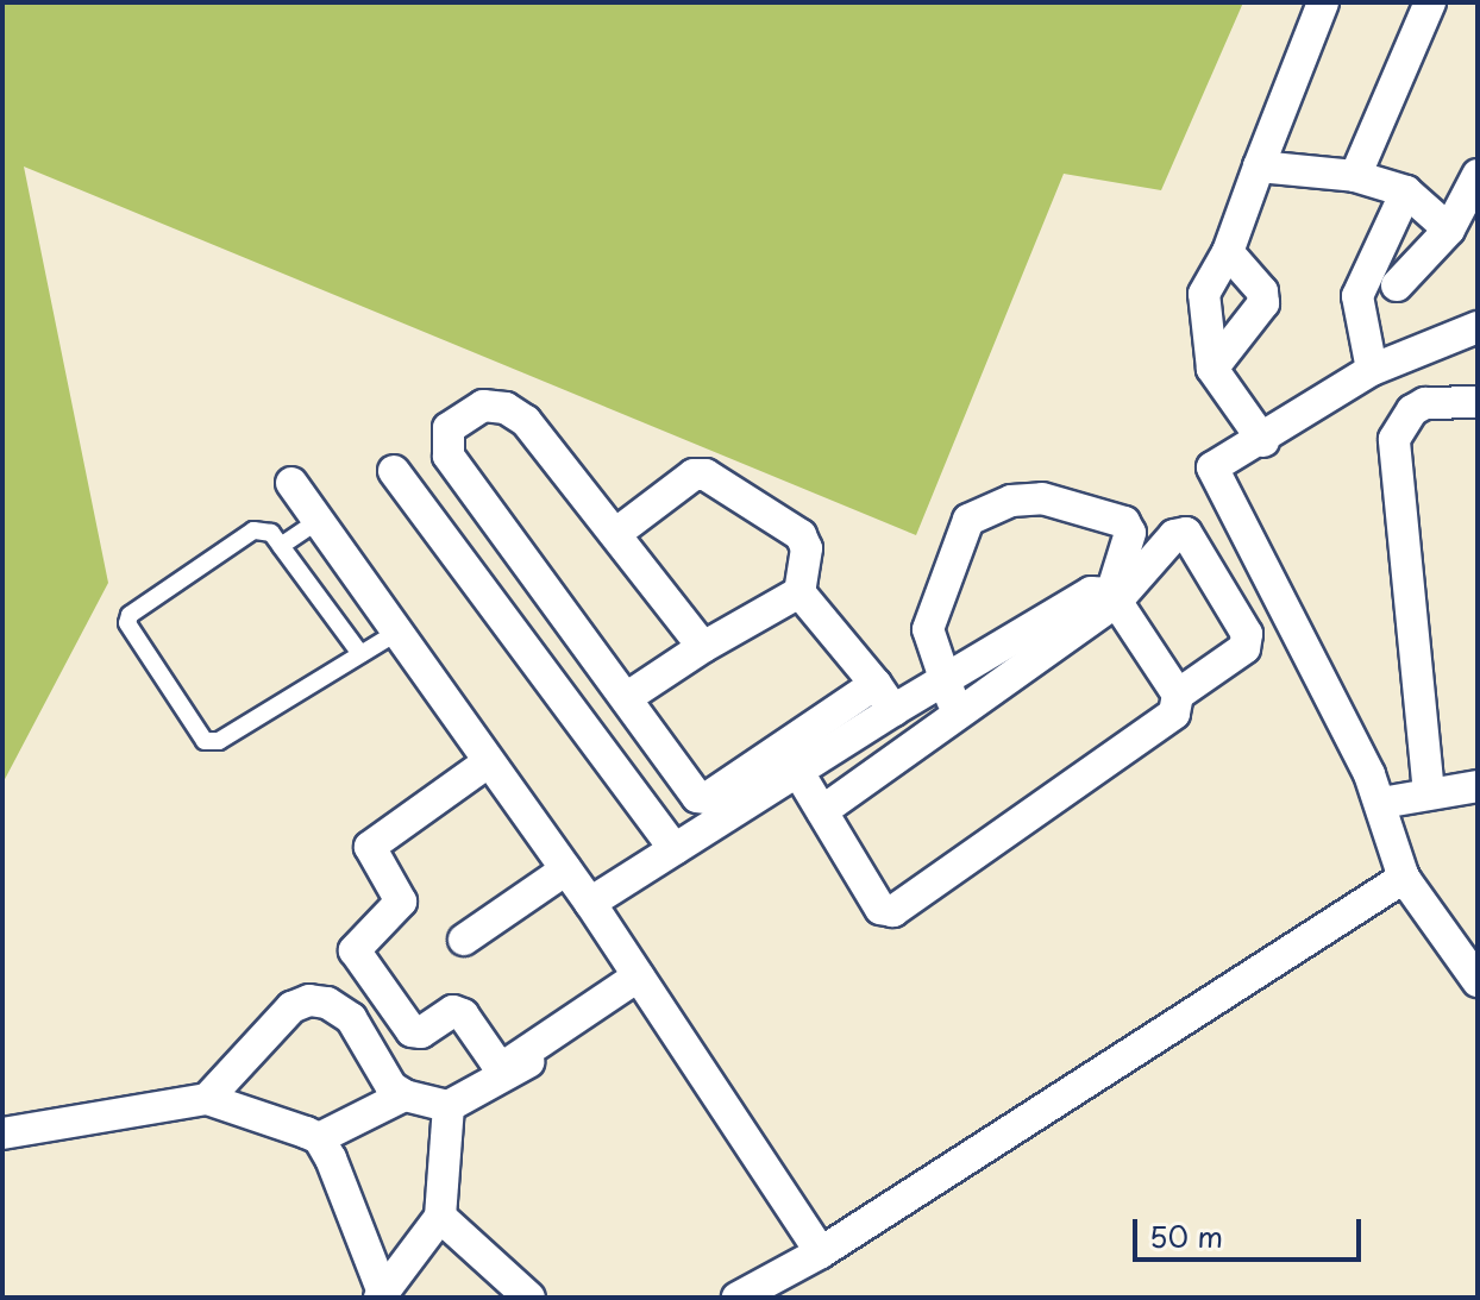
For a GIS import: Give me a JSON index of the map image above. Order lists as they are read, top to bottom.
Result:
{
  "scale_bar": "50 m"
}
